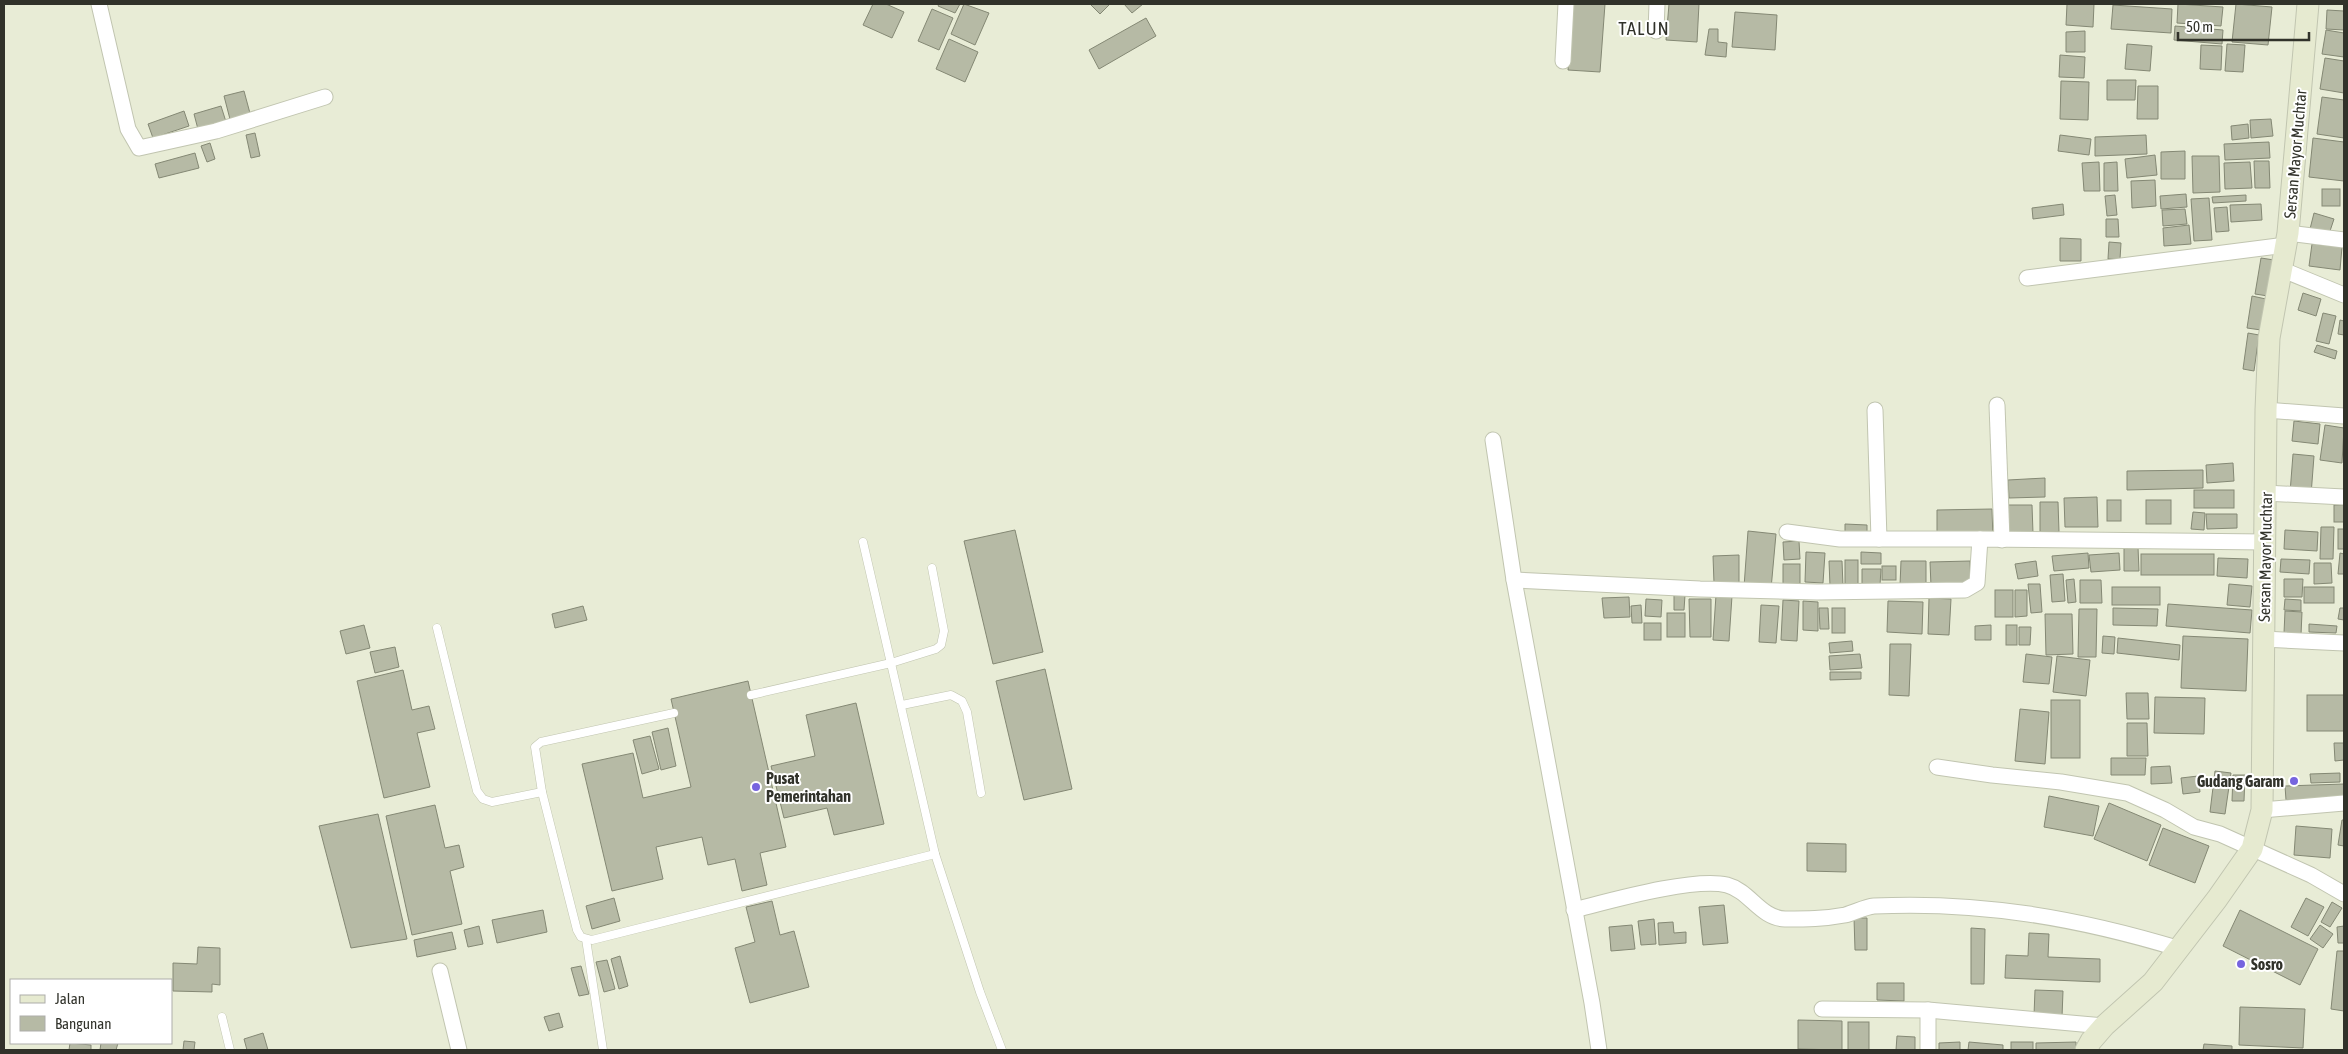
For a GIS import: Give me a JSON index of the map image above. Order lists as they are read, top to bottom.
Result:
{
  "streets": {
    "street": ["Sersan Mayor Muchtar"]
  },
  "districts": ["TALUN"],
  "places": ["Gudang Garam", "Pusat Pemerintahan", "Sosro"],
  "legend": ["Jalan", "Bangunan"],
  "scale_bar": "50 m"
}
